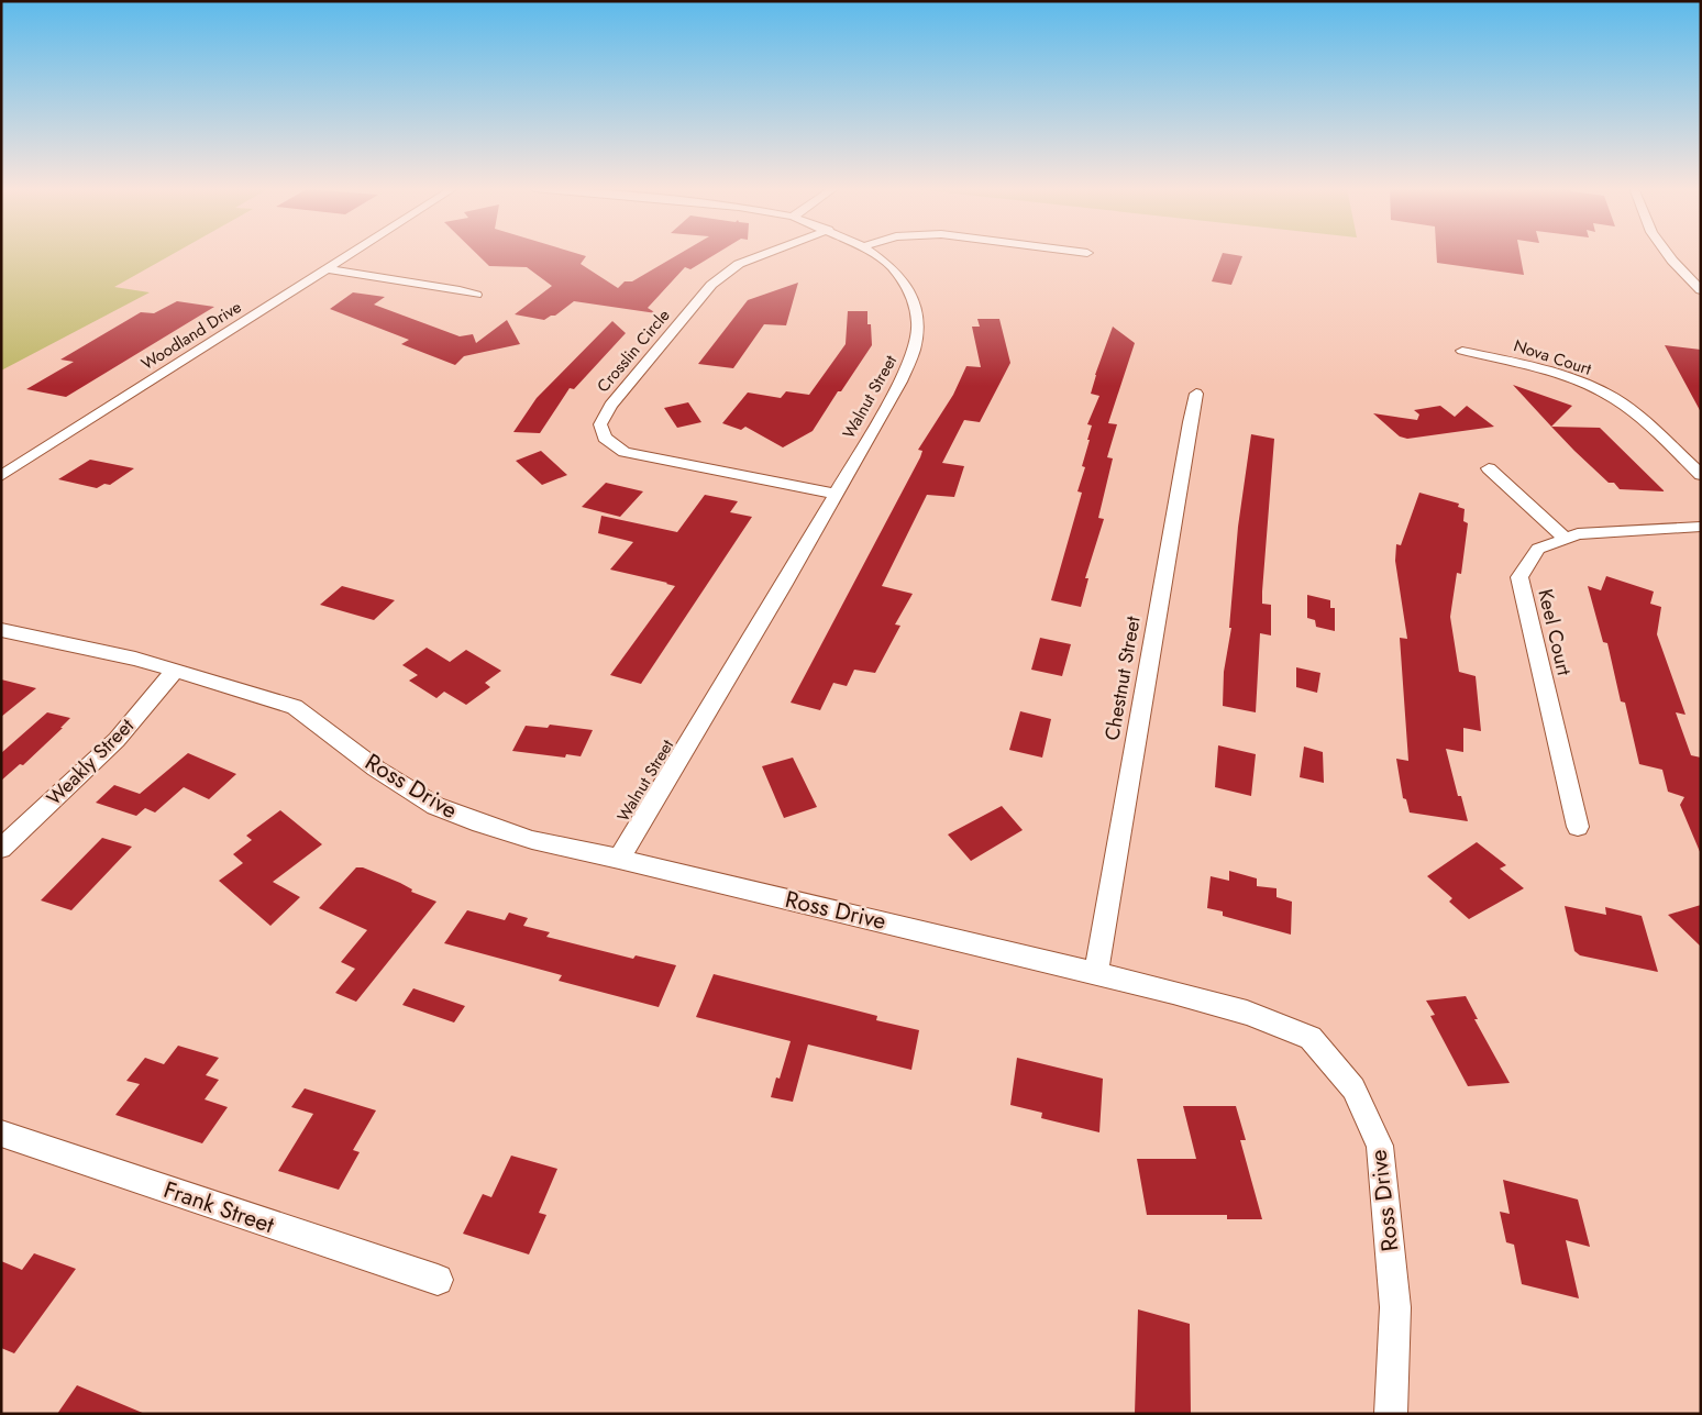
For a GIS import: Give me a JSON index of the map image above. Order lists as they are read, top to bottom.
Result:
{
  "streets": {
    "street": [
      "Woodland Drive",
      "Crosslin Circle",
      "Nova Court",
      "Walnut Street",
      "Keel Court",
      "Chestnut Street",
      "Weakly Street",
      "Ross Drive",
      "Frank Street"
    ]
  },
  "crossings": [
    ["Crosslin Circle", "Walnut Street"],
    ["Walnut Street", "Ross Drive"],
    ["Chestnut Street", "Ross Drive"],
    ["Weakly Street", "Ross Drive"]
  ]
}
